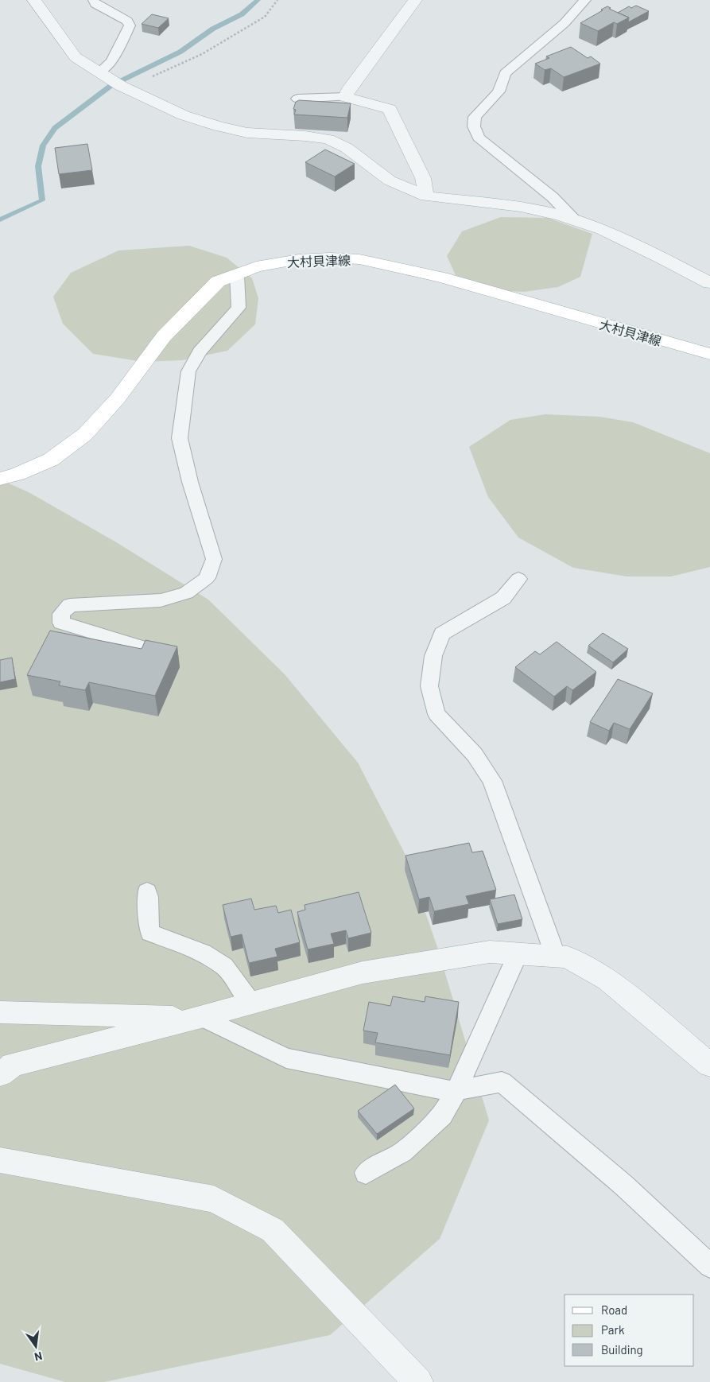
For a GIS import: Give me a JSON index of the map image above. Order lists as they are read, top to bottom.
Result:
{
  "streets": {
    "main road": ["大村貝津線"]
  },
  "legend": ["Road", "Park", "Building"],
  "north": "bottom"
}
